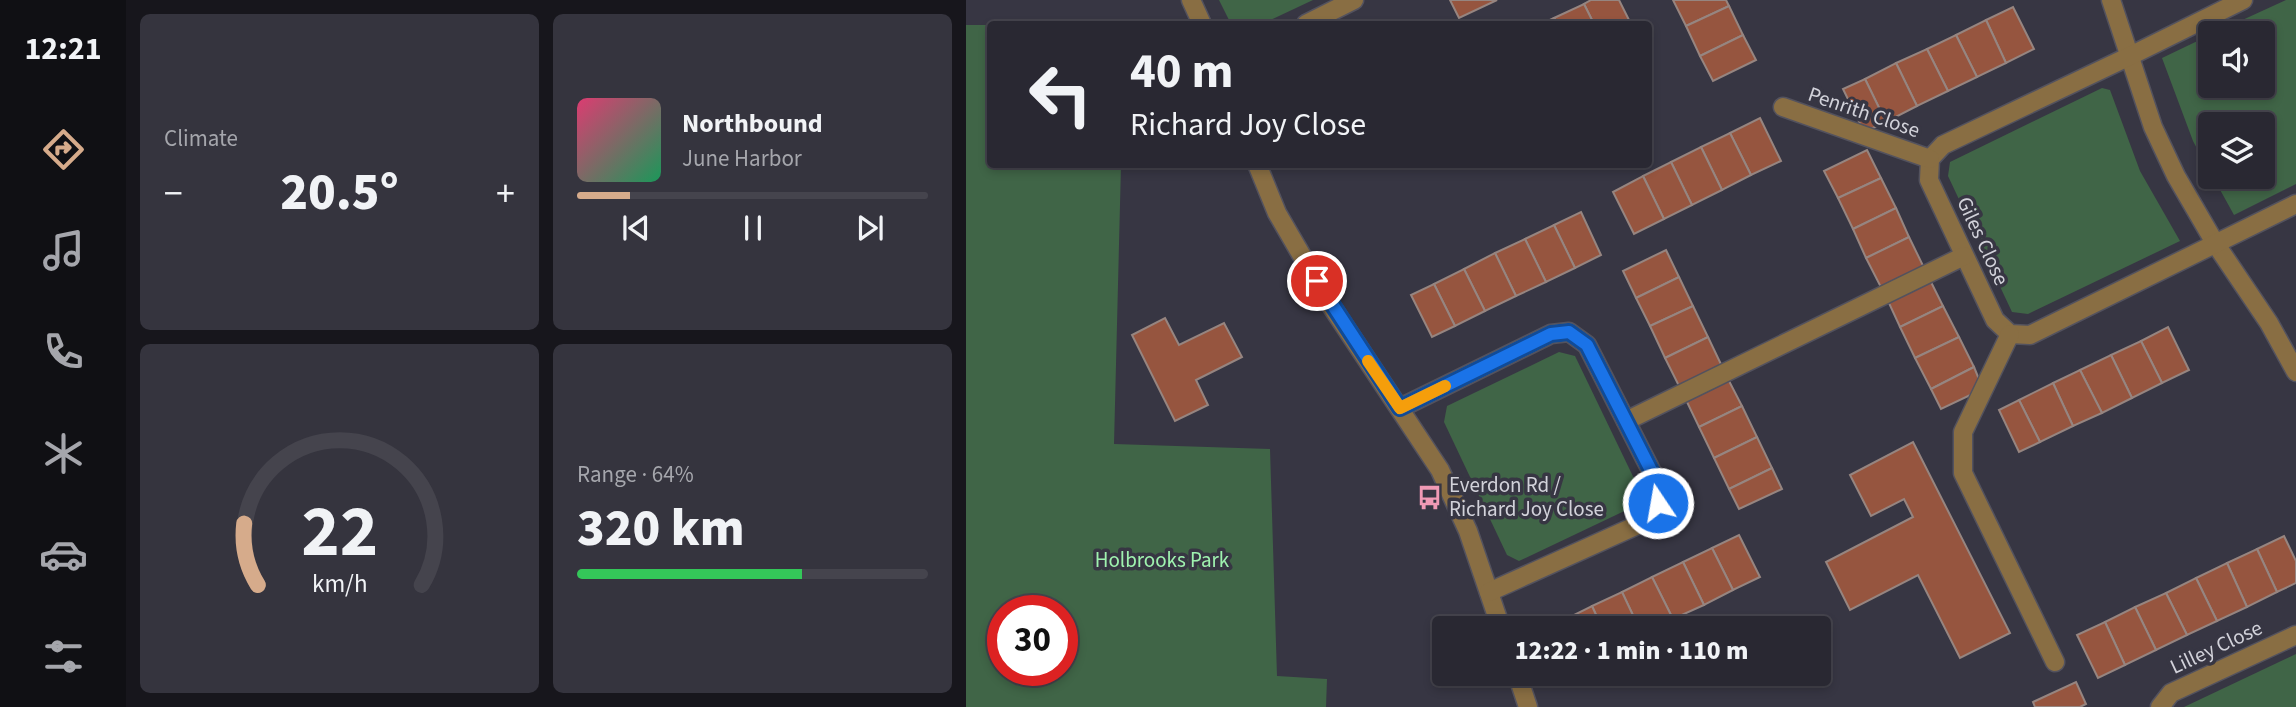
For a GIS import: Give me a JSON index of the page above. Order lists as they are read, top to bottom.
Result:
{
  "streets": {
    "street": ["Penrith Close", "Giles Close", "Lilley Close"]
  },
  "crossings": [
    ["Penrith Close", "Giles Close"]
  ],
  "parks": ["Holbrooks Park"],
  "places": {
    "bus stop": ["Everdon Rd / Richard Joy Close"]
  },
  "page": {
    "tabs": "12:21",
    "tile": [
      "Climate",
      ["Range · 64%", "320 km"]
    ],
    "turn": ["40 m", "Richard Joy Close"],
    "song": ["Northbound", "June Harbor"],
    "heat": ["−", "20.5°", "+"],
    "limit": "30",
    "trip": "12:22 · 1 min · 110 m",
    "gauge": ["22", "km/h"]
  }
}
